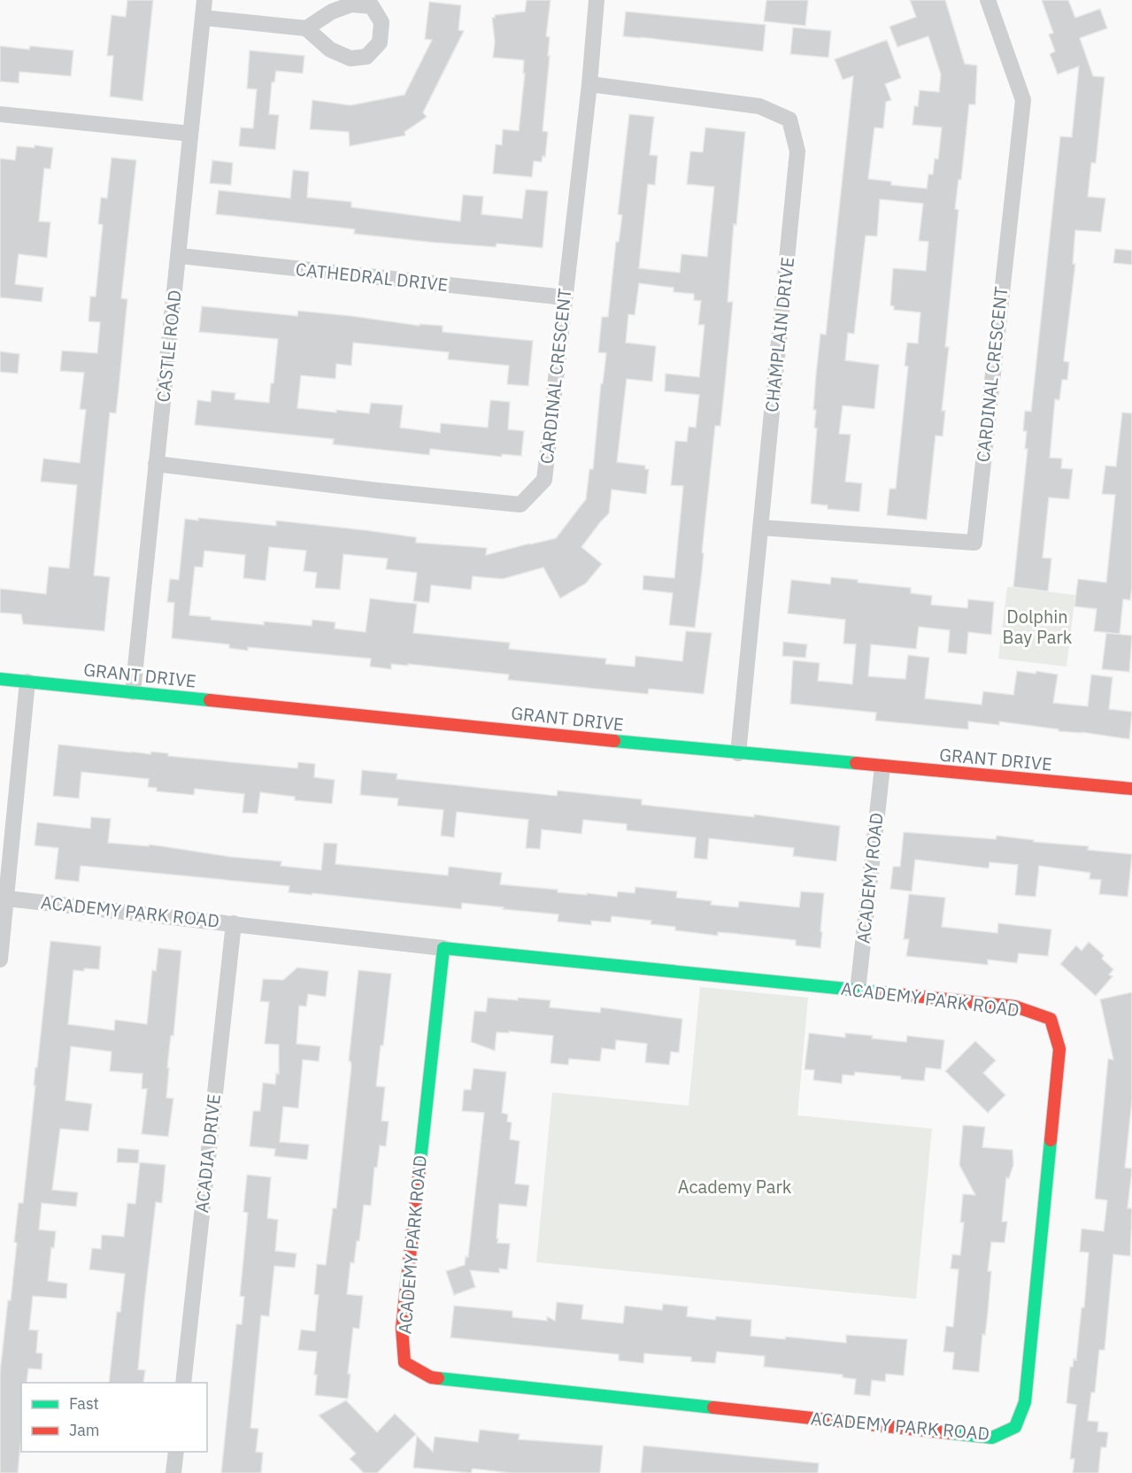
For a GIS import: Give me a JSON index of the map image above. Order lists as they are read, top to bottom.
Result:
{
  "streets": {
    "street": [
      "CATHEDRAL DRIVE",
      "CHAMPLAIN DRIVE",
      "CASTLE ROAD",
      "CARDINAL CRESCENT",
      "GRANT DRIVE",
      "ACADEMY ROAD",
      "ACADEMY PARK ROAD",
      "ACADIA DRIVE"
    ]
  },
  "crossings": [
    ["CATHEDRAL DRIVE", "CASTLE ROAD"],
    ["CATHEDRAL DRIVE", "CARDINAL CRESCENT"],
    ["CHAMPLAIN DRIVE", "CARDINAL CRESCENT"],
    ["CHAMPLAIN DRIVE", "GRANT DRIVE"],
    ["CASTLE ROAD", "CARDINAL CRESCENT"],
    ["CASTLE ROAD", "GRANT DRIVE"],
    ["GRANT DRIVE", "ACADEMY ROAD"],
    ["ACADEMY ROAD", "ACADEMY PARK ROAD"],
    ["ACADEMY PARK ROAD", "ACADIA DRIVE"]
  ],
  "parks": ["Dolphin Bay Park", "Academy Park"],
  "legend": ["Fast", "Jam"]
}
